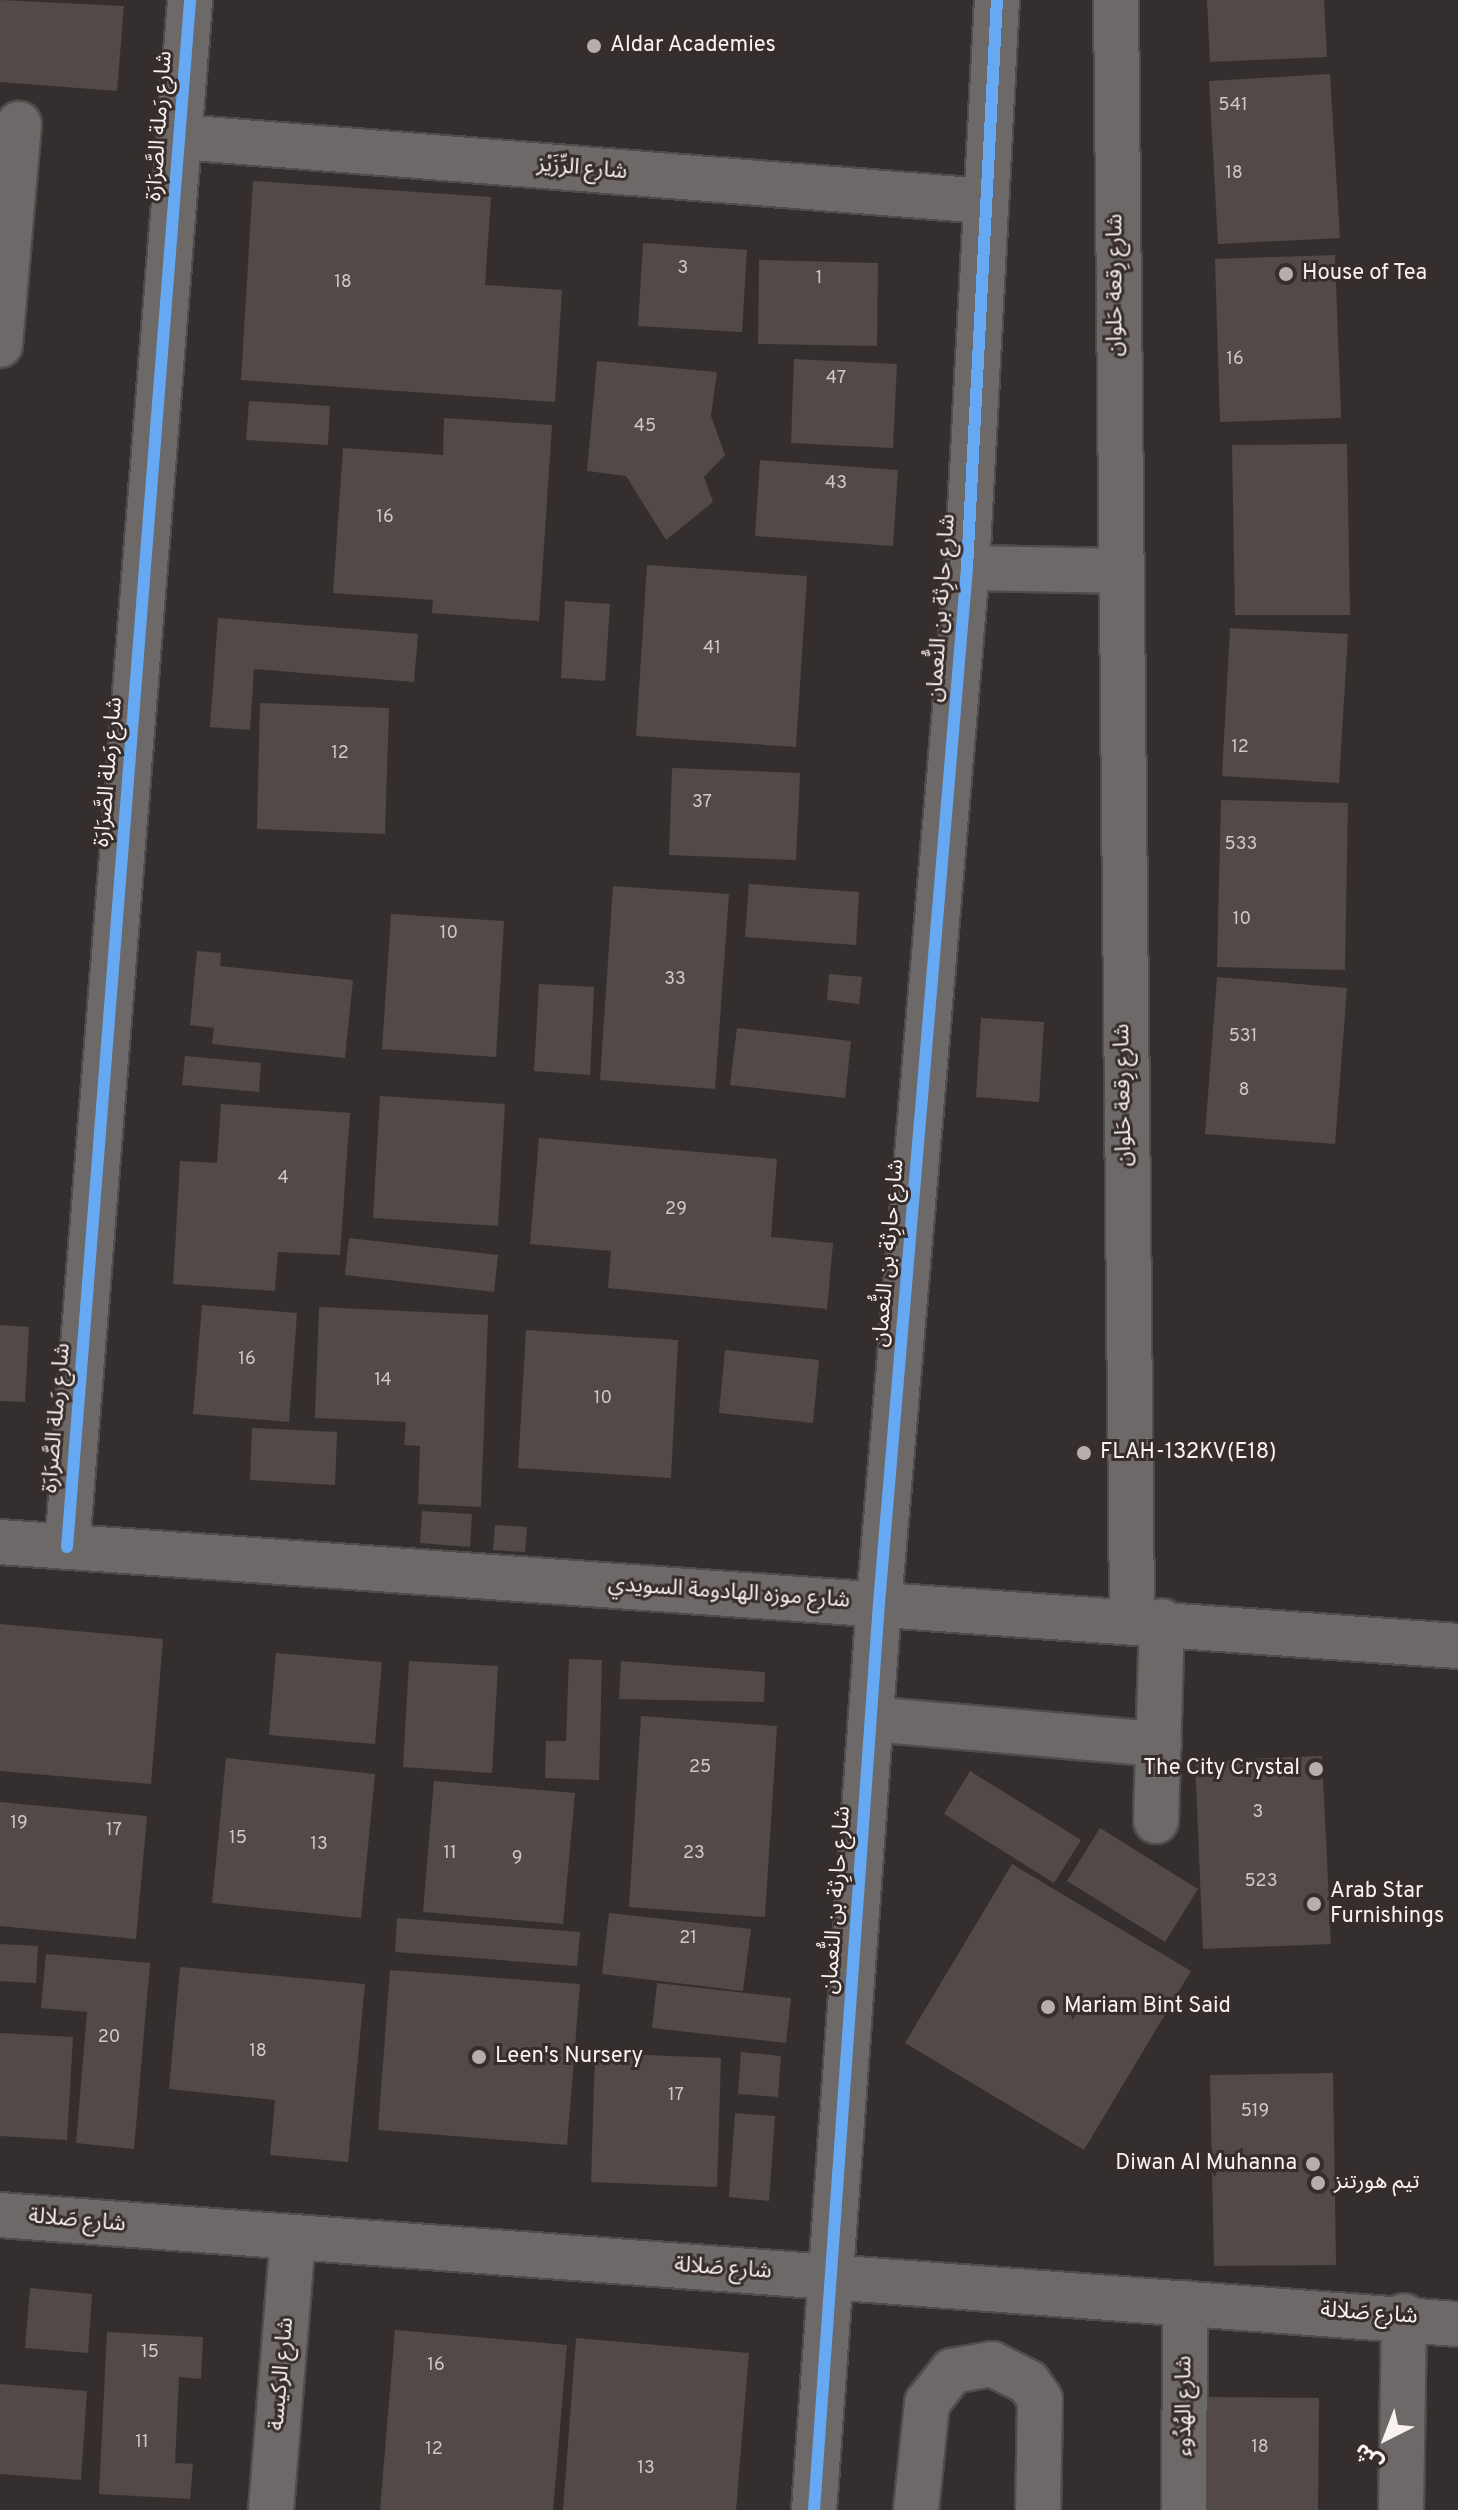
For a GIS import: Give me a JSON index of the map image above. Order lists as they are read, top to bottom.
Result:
{
  "streets": {
    "street": [
      "شارع رَملة الصَّرَارَة",
      "شارع الرِّزَيْز",
      "شارع رِقعة حَلوان",
      "شارع حارِثة بن النُّعمان",
      "شارع موزه الهادومة السويدي",
      "شارع صَلالة",
      "شارع الركيسة",
      "شارع الهُدُوء"
    ]
  },
  "crossings": [
    ["شارع رَملة الصَّرَارَة", "شارع الرِّزَيْز"],
    ["شارع رَملة الصَّرَارَة", "شارع موزه الهادومة السويدي"],
    ["شارع الرِّزَيْز", "شارع حارِثة بن النُّعمان"],
    ["شارع رِقعة حَلوان", "شارع موزه الهادومة السويدي"],
    ["شارع حارِثة بن النُّعمان", "شارع موزه الهادومة السويدي"],
    ["شارع حارِثة بن النُّعمان", "شارع صَلالة"],
    ["شارع صَلالة", "شارع الركيسة"],
    ["شارع صَلالة", "شارع الهُدُوء"]
  ],
  "places": [
    "Aldar Academies",
    "House of Tea",
    "FLAH-132KV(E18)",
    "The City Crystal",
    "Arab Star Furnishings",
    "Mariam Bint Said",
    "Leen's Nursery",
    "Diwan Al Muhanna",
    "تيم هورتنز"
  ],
  "house_numbers": [
    "541",
    "18",
    "3",
    "1",
    "18",
    "16",
    "47",
    "45",
    "43",
    "16",
    "41",
    "12",
    "12",
    "37",
    "533",
    "10",
    "10",
    "33",
    "531",
    "8",
    "4",
    "29",
    "16",
    "14",
    "10",
    "25",
    "3",
    "19",
    "17",
    "15",
    "13",
    "11",
    "23",
    "9",
    "523",
    "21",
    "20",
    "18",
    "17",
    "519",
    "15",
    "16",
    "11",
    "18",
    "12",
    "13"
  ],
  "north": "bottom left"
}
